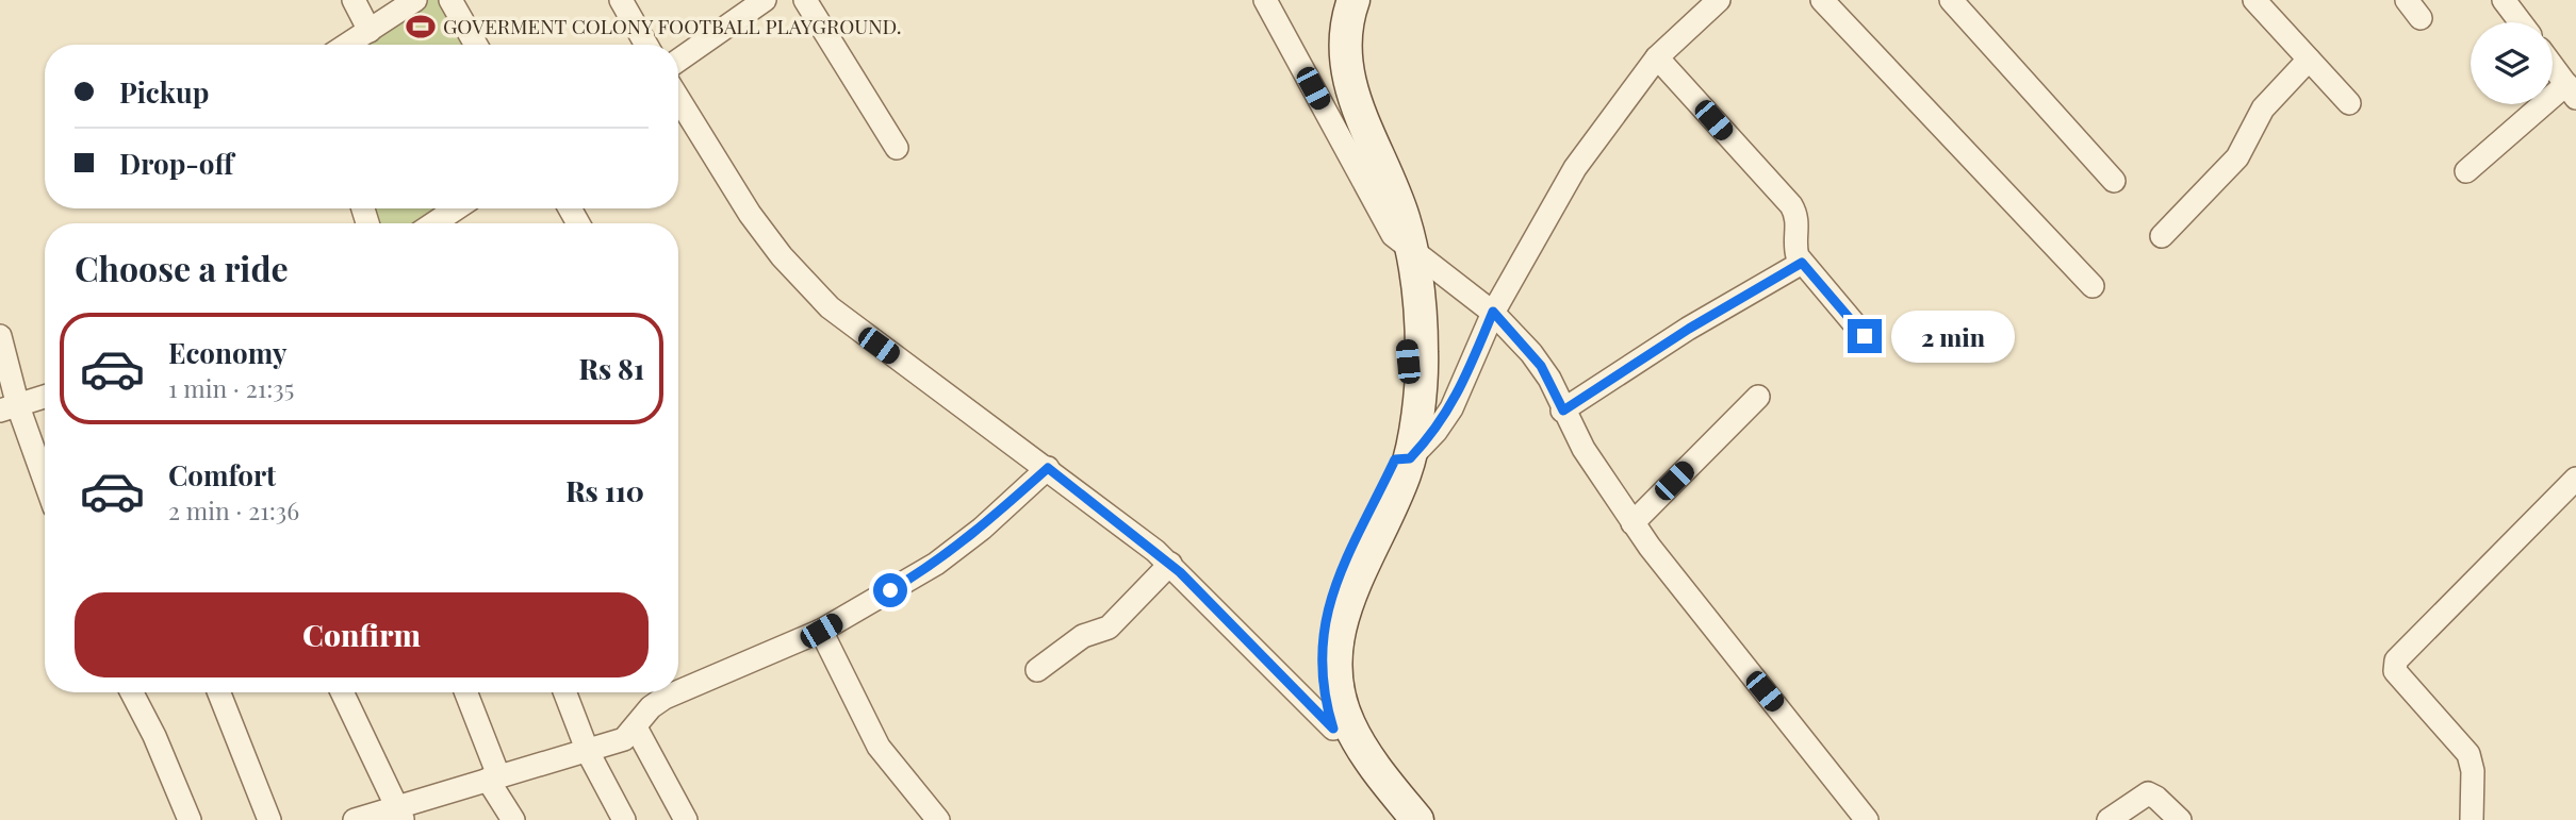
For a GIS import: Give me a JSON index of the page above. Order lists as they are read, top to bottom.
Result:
{
  "places": {
    "sports": ["GOVERMENT COLONY FOOTBALL PLAYGROUND."]
  },
  "page": {
    "banner": ["Pickup", "Drop-off"],
    "heading": "Choose a ride",
    "bubble": "2 min",
    "list": [
      {
        "name": "Economy",
        "note": "1 min · 21:35",
        "value": "Rs 81"
      },
      {
        "name": "Comfort",
        "note": "2 min · 21:36",
        "value": "Rs 110"
      }
    ],
    "buttons": "Confirm"
  }
}
